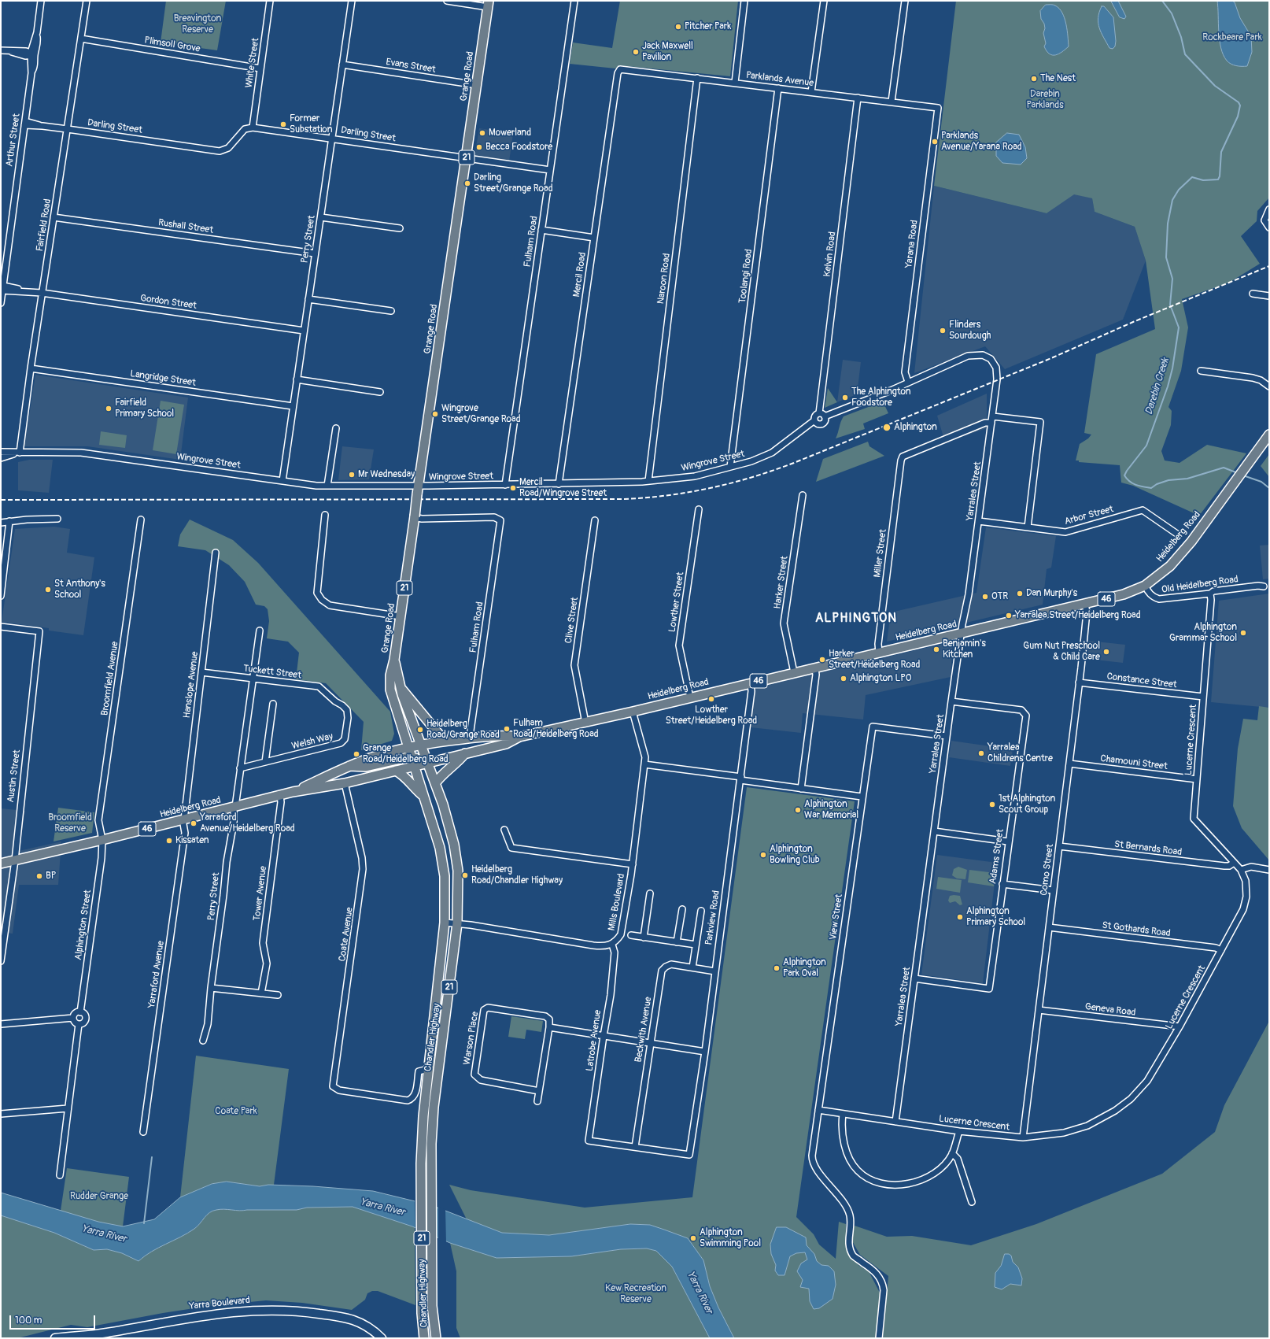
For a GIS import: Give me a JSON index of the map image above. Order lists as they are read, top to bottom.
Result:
{
  "streets": {
    "main road": [
      "Grange Road",
      "21",
      "Heidelberg Road",
      "46",
      "Chandler Highway",
      "Yarra Boulevard"
    ],
    "street": [
      "Plimsoll Grove",
      "White Street",
      "Evans Street",
      "Parklands Avenue",
      "Darling Street",
      "Arthur Street",
      "Fairfield Road",
      "Rushall Street",
      "Perry Street",
      "Fulham Road",
      "Yarana Road",
      "Kelvin Road",
      "Mercil Road",
      "Toolangi Road",
      "Naroon Road",
      "Gordon Street",
      "Langridge Street",
      "Wingrove Street",
      "Yarralea Street",
      "Arbor Street",
      "Miller Street",
      "Harker Street",
      "Old Heidelberg Road",
      "Lowther Street",
      "Clive Street",
      "Tuckett Street",
      "Broomfield Avenue",
      "Constance Street",
      "Hanslope Avenue",
      "Lucerne Crescent",
      "Welsh Way",
      "Chamouni Street",
      "Austin Street",
      "St Bernards Road",
      "Adams Street",
      "Como Street",
      "Tower Avenue",
      "Mills Boulevard",
      "View Street",
      "Parkview Road",
      "Alphington Street",
      "St Gothards Road",
      "Coate Avenue",
      "Yarraford Avenue",
      "Geneva Road",
      "Beckwith Avenue",
      "Warson Place",
      "Latrobe Avenue"
    ]
  },
  "crossings": [
    ["Plimsoll Grove", "White Street"],
    ["Plimsoll Grove", "Fairfield Road"],
    ["White Street", "Darling Street"],
    ["Evans Street", "Grange Road"],
    ["Evans Street", "Perry Street"],
    ["Grange Road", "Darling Street"],
    ["Grange Road", "Fulham Road"],
    ["Grange Road", "Wingrove Street"],
    ["Grange Road", "Heidelberg Road"],
    ["Grange Road", "Chandler Highway"],
    ["Parklands Avenue", "Yarana Road"],
    ["Parklands Avenue", "Kelvin Road"],
    ["Parklands Avenue", "Mercil Road"],
    ["Parklands Avenue", "Toolangi Road"],
    ["Parklands Avenue", "Naroon Road"],
    ["Darling Street", "Arthur Street"],
    ["Darling Street", "Fairfield Road"],
    ["Darling Street", "Perry Street"],
    ["Darling Street", "Fulham Road"],
    ["Arthur Street", "Gordon Street"],
    ["Fairfield Road", "Rushall Street"],
    ["Fairfield Road", "Gordon Street"],
    ["Fairfield Road", "Langridge Street"],
    ["Fairfield Road", "Wingrove Street"],
    ["Rushall Street", "Perry Street"],
    ["Perry Street", "Gordon Street"],
    ["Perry Street", "Langridge Street"],
    ["Perry Street", "Wingrove Street"],
    ["Perry Street", "Heidelberg Road"],
    ["Perry Street", "Tuckett Street"],
    ["Perry Street", "Welsh Way"],
    ["Fulham Road", "Wingrove Street"],
    ["Fulham Road", "Heidelberg Road"],
    ["Yarana Road", "Yarralea Street"],
    ["Kelvin Road", "Wingrove Street"],
    ["Mercil Road", "Wingrove Street"],
    ["Toolangi Road", "Wingrove Street"],
    ["Naroon Road", "Wingrove Street"],
    ["Yarralea Street", "Arbor Street"],
    ["Yarralea Street", "Heidelberg Road"],
    ["Yarralea Street", "Miller Street"],
    ["Yarralea Street", "Lucerne Crescent"],
    ["Yarralea Street", "Adams Street"],
    ["Yarralea Street", "View Street"],
    ["Heidelberg Road", "Miller Street"],
    ["Heidelberg Road", "Harker Street"],
    ["Heidelberg Road", "Old Heidelberg Road"],
    ["Heidelberg Road", "Lowther Street"],
    ["Heidelberg Road", "Clive Street"],
    ["Heidelberg Road", "Broomfield Avenue"],
    ["Heidelberg Road", "Hanslope Avenue"],
    ["Heidelberg Road", "Austin Street"],
    ["Heidelberg Road", "Como Street"],
    ["Heidelberg Road", "Tower Avenue"],
    ["Heidelberg Road", "Mills Boulevard"],
    ["Heidelberg Road", "Parkview Road"],
    ["Heidelberg Road", "Alphington Street"],
    ["Heidelberg Road", "Coate Avenue"],
    ["Heidelberg Road", "Yarraford Avenue"],
    ["Heidelberg Road", "Chandler Highway"],
    ["Old Heidelberg Road", "Lucerne Crescent"],
    ["Tuckett Street", "Hanslope Avenue"],
    ["Tuckett Street", "Welsh Way"],
    ["Broomfield Avenue", "Alphington Street"],
    ["Constance Street", "Lucerne Crescent"],
    ["Constance Street", "Como Street"],
    ["Hanslope Avenue", "Yarraford Avenue"],
    ["Lucerne Crescent", "Chamouni Street"],
    ["Lucerne Crescent", "St Bernards Road"],
    ["Lucerne Crescent", "Como Street"],
    ["Lucerne Crescent", "View Street"],
    ["Lucerne Crescent", "St Gothards Road"],
    ["Lucerne Crescent", "Geneva Road"],
    ["Chamouni Street", "Como Street"],
    ["St Bernards Road", "Como Street"],
    ["Como Street", "St Gothards Road"],
    ["Como Street", "Geneva Road"],
    ["Mills Boulevard", "Chandler Highway"],
    ["Mills Boulevard", "Latrobe Avenue"],
    ["Parkview Road", "Beckwith Avenue"],
    ["Parkview Road", "Latrobe Avenue"],
    ["Coate Avenue", "Chandler Highway"],
    ["Beckwith Avenue", "Latrobe Avenue"]
  ],
  "districts": ["ALPHINGTON"],
  "water": ["Darebin Creek", "Yarra River"],
  "parks": [
    "Breavington Reserve",
    "Rockbeare Park",
    "Darebin Parklands",
    "Broomfield Reserve",
    "Coate Park",
    "Rudder Grange",
    "Kew Recreation Reserve"
  ],
  "places": [
    "Pitcher Park",
    "Jack Maxwell Pavilion",
    "The Nest",
    "Former Substation",
    "Mowerland",
    "Parklands Avenue/Yarana Road",
    "Becca Foodstore",
    "Darling Street/Grange Road",
    "Flinders Sourdough",
    "The Alphington Foodstore",
    "Fairfield Primary School",
    "Wingrove Street/Grange Road",
    "Alphington",
    "Mr Wednesday",
    "Mercil Road/Wingrove Street",
    "St Anthony's School",
    "Dan Murphy's",
    "OTR",
    "Yarralea Street/Heidelberg Road",
    "Alphington Grammar School",
    "Benjamin's Kitchen",
    "Gum Nut Preschool & Child Care",
    "Harker Street/Heidelberg Road",
    "Alphington LPO",
    "Lowther Street/Heidelberg Road",
    "Fulham Road/Heidelberg Road",
    "Heidelberg Road/Grange Road",
    "Yarralea Childrens Centre",
    "Grange Road/Heidelberg Road",
    "1st Alphington Scout Group",
    "Alphington War Memorial",
    "Yarraford Avenue/Heidelberg Road",
    "Kissaten",
    "Alphington Bowling Club",
    "Heidelberg Road/Chandler Highway",
    "BP",
    "Alphington Primary School",
    "Alphington Park Oval",
    "Alphington Swimming Pool"
  ],
  "scale_bar": "100 m"
}
